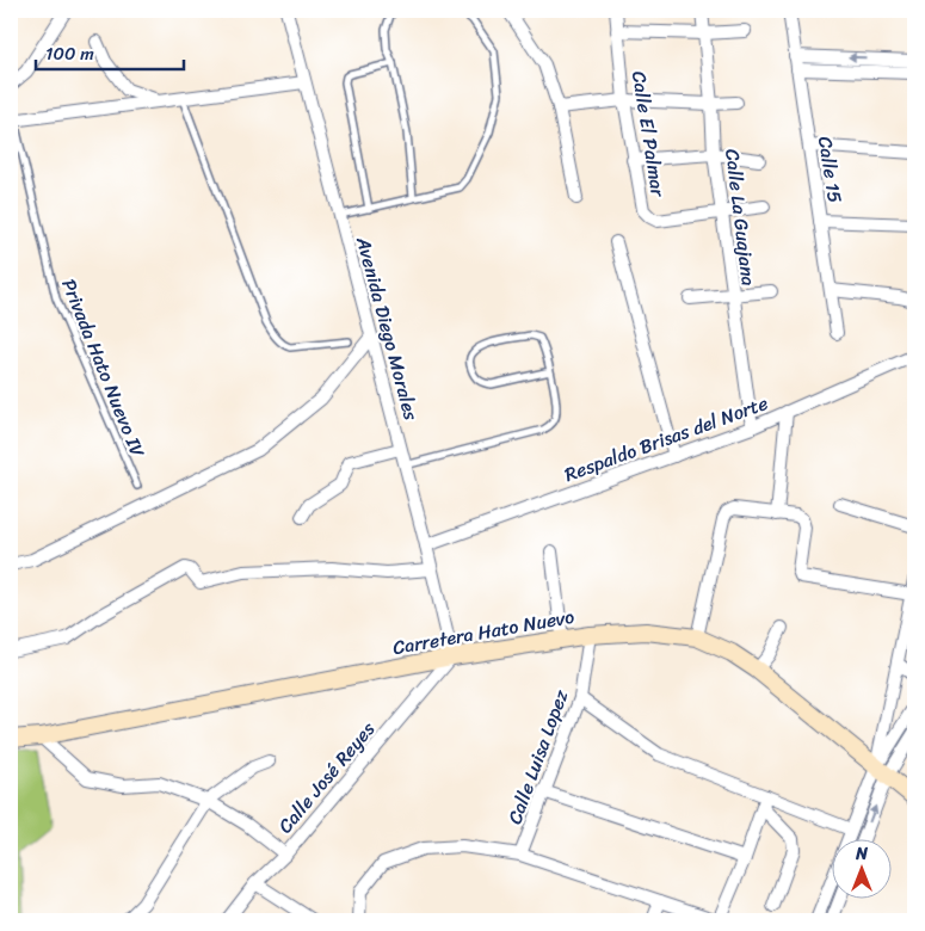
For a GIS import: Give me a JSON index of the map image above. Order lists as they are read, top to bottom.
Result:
{
  "streets": {
    "main road": ["Carretera Hato Nuevo"],
    "street": [
      "Calle El Palmar",
      "Calle 15",
      "Calle La Guajana",
      "Avenida Diego Morales",
      "Respaldo Brisas del Norte",
      "Calle Luisa Lopez",
      "Calle José Reyes"
    ],
    "lane": ["Privada Hato Nuevo IV"]
  },
  "crossings": [
    ["Calle El Palmar", "Calle La Guajana"],
    ["Calle La Guajana", "Respaldo Brisas del Norte"],
    ["Avenida Diego Morales", "Respaldo Brisas del Norte"],
    ["Avenida Diego Morales", "Carretera Hato Nuevo"],
    ["Avenida Diego Morales", "Calle José Reyes"],
    ["Carretera Hato Nuevo", "Calle Luisa Lopez"],
    ["Carretera Hato Nuevo", "Calle José Reyes"]
  ],
  "scale_bar": "100 m",
  "north": "top"
}
